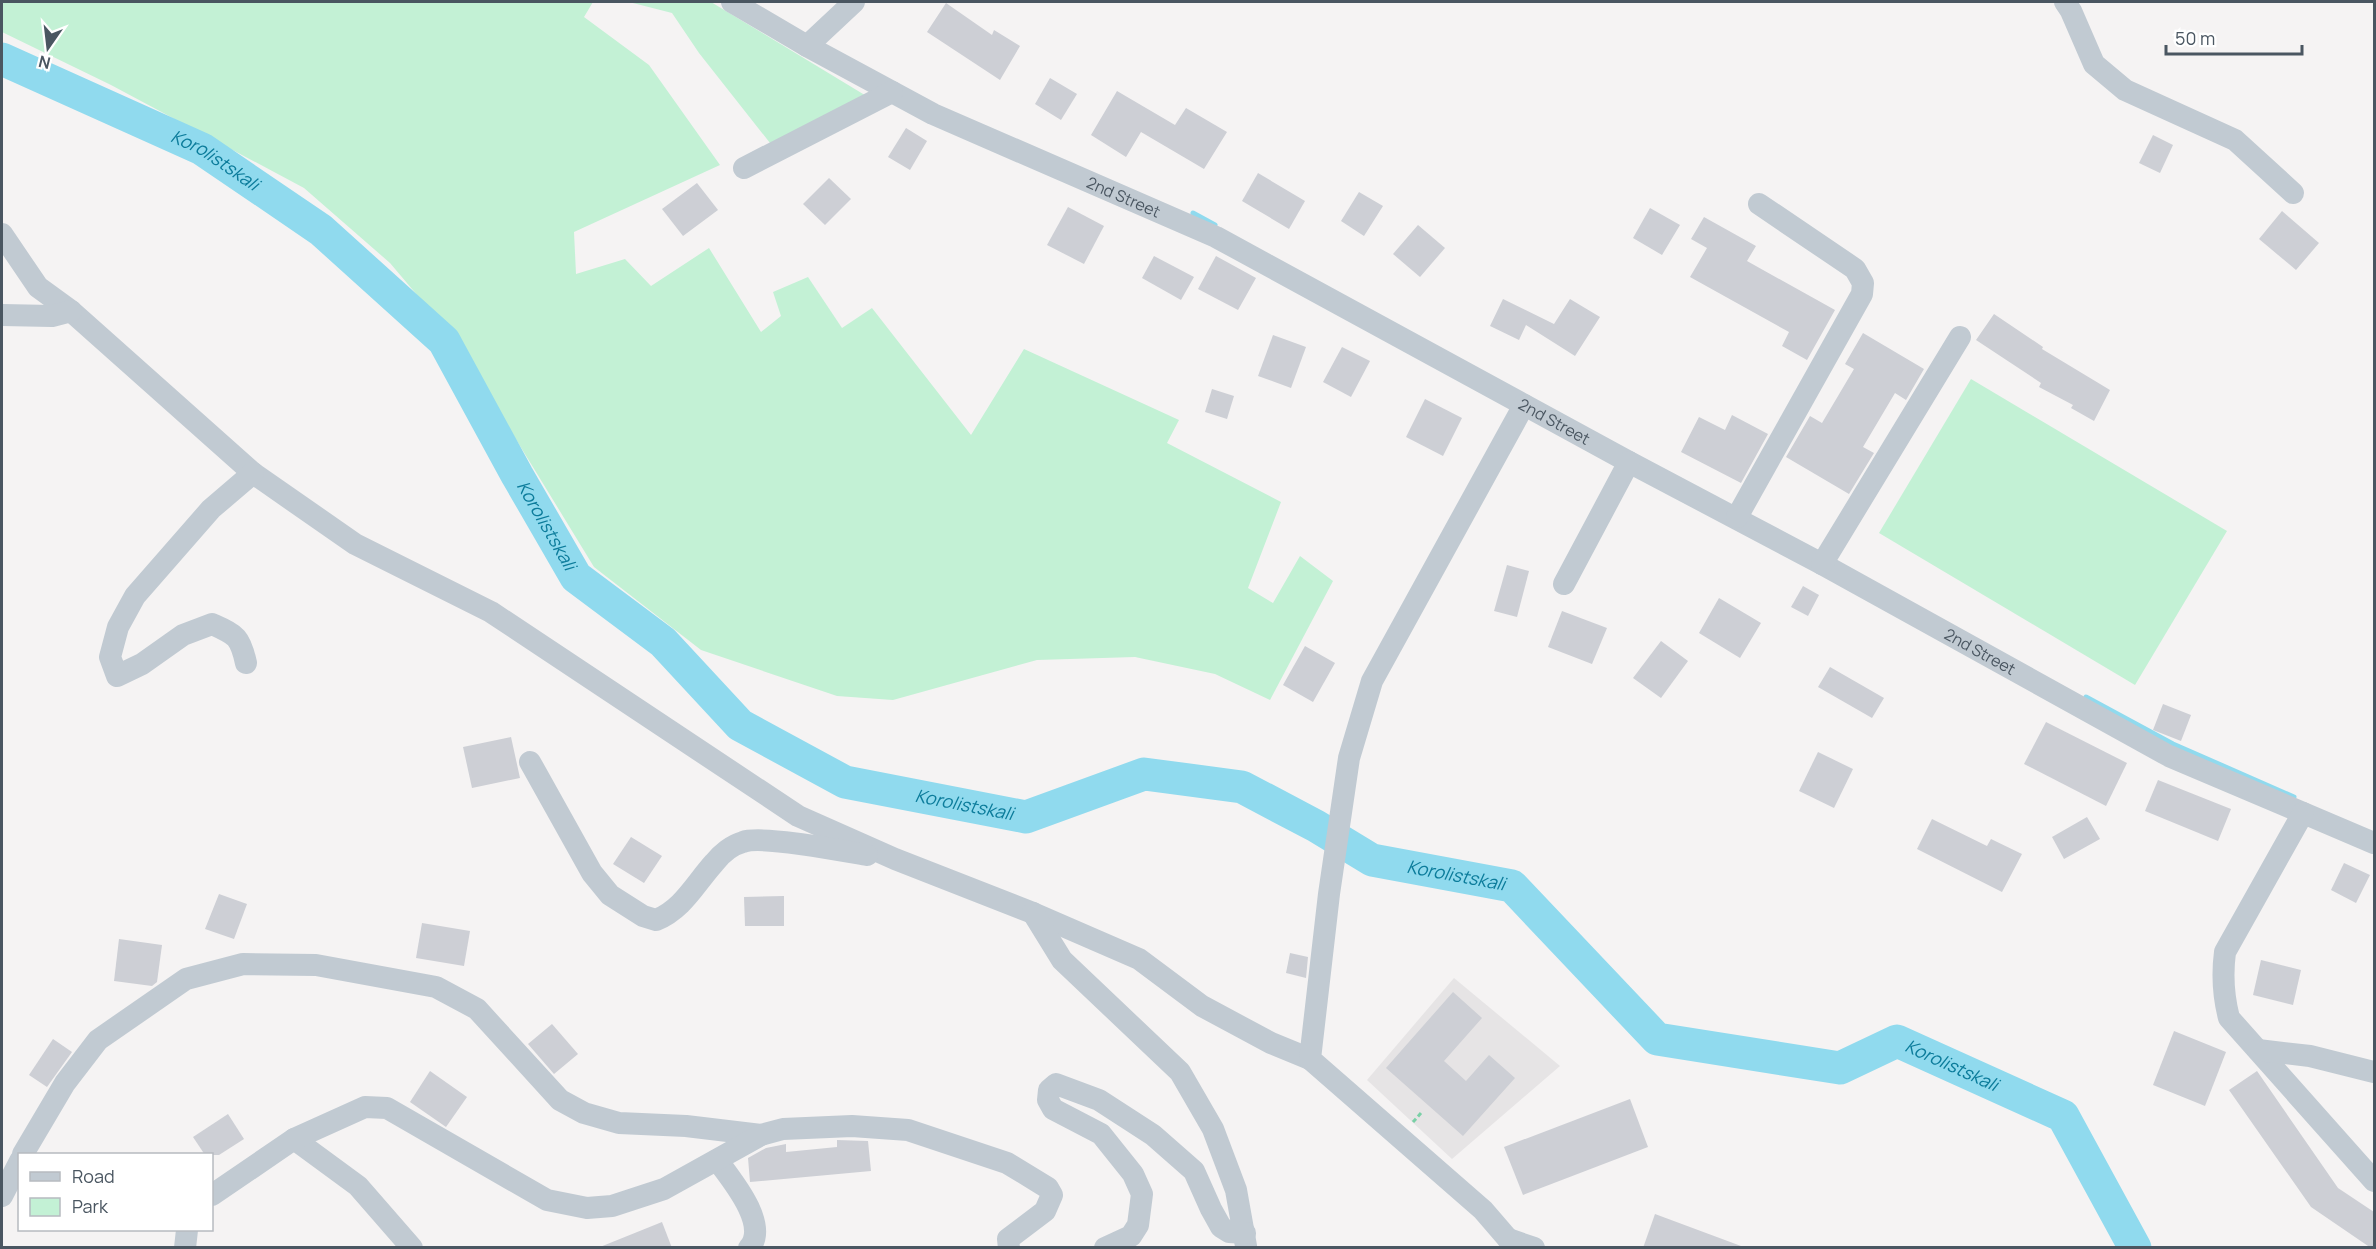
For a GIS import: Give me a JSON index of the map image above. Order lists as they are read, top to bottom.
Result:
{
  "streets": {
    "street": ["2nd Street"]
  },
  "water": ["Korolistskali"],
  "legend": ["Road", "Park"],
  "scale_bar": "50 m",
  "north": "bottom"
}
